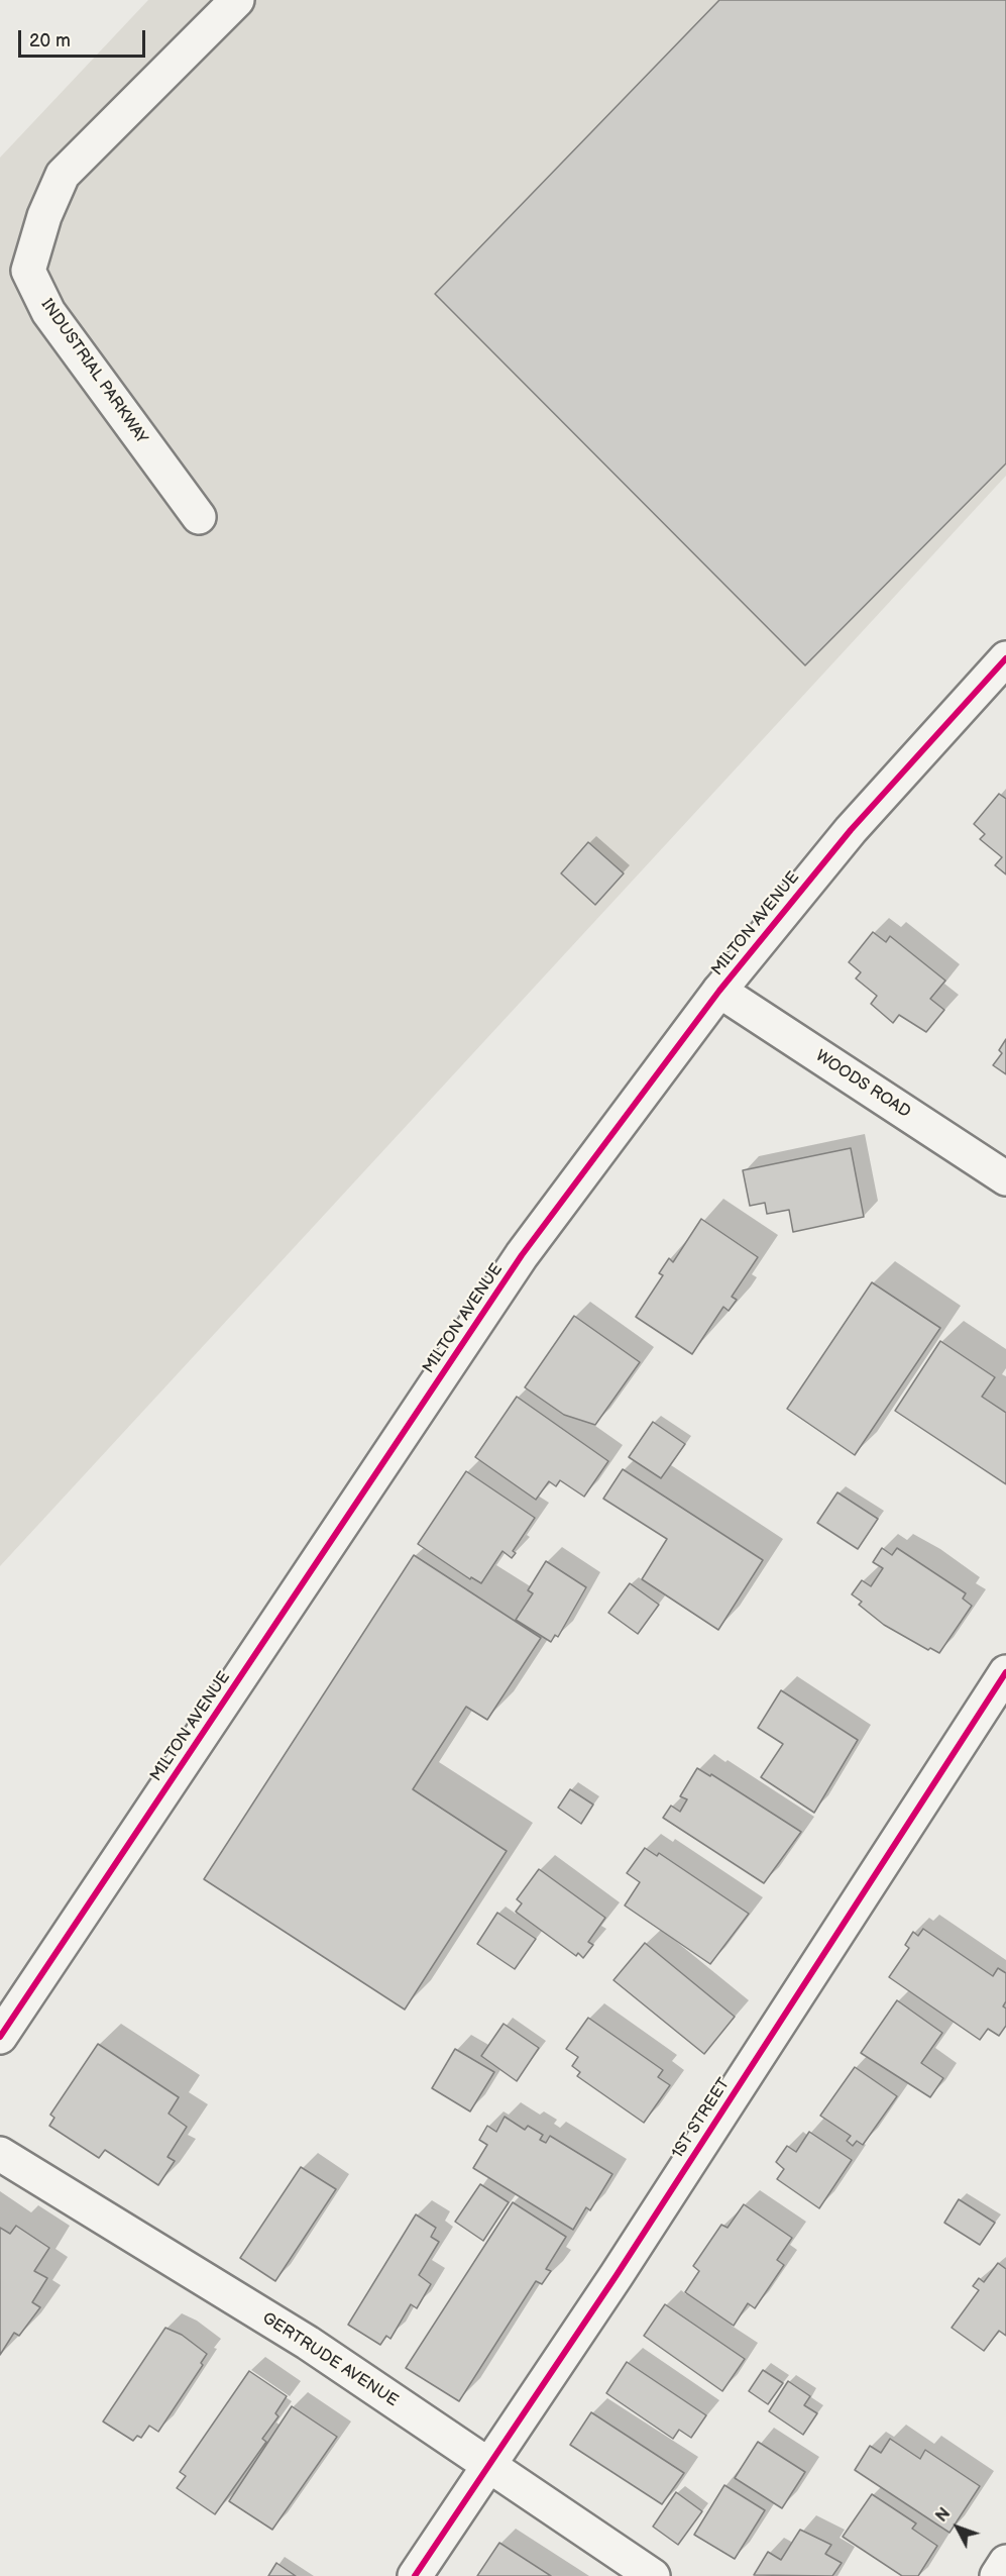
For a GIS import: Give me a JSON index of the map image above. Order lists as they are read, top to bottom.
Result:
{
  "streets": {
    "street": [
      "INDUSTRIAL PARKWAY",
      "MILTON AVENUE",
      "WOODS ROAD",
      "1ST STREET",
      "GERTRUDE AVENUE"
    ]
  },
  "crossings": [
    ["MILTON AVENUE", "WOODS ROAD"],
    ["1ST STREET", "GERTRUDE AVENUE"]
  ],
  "scale_bar": "20 m",
  "north": "top left"
}
